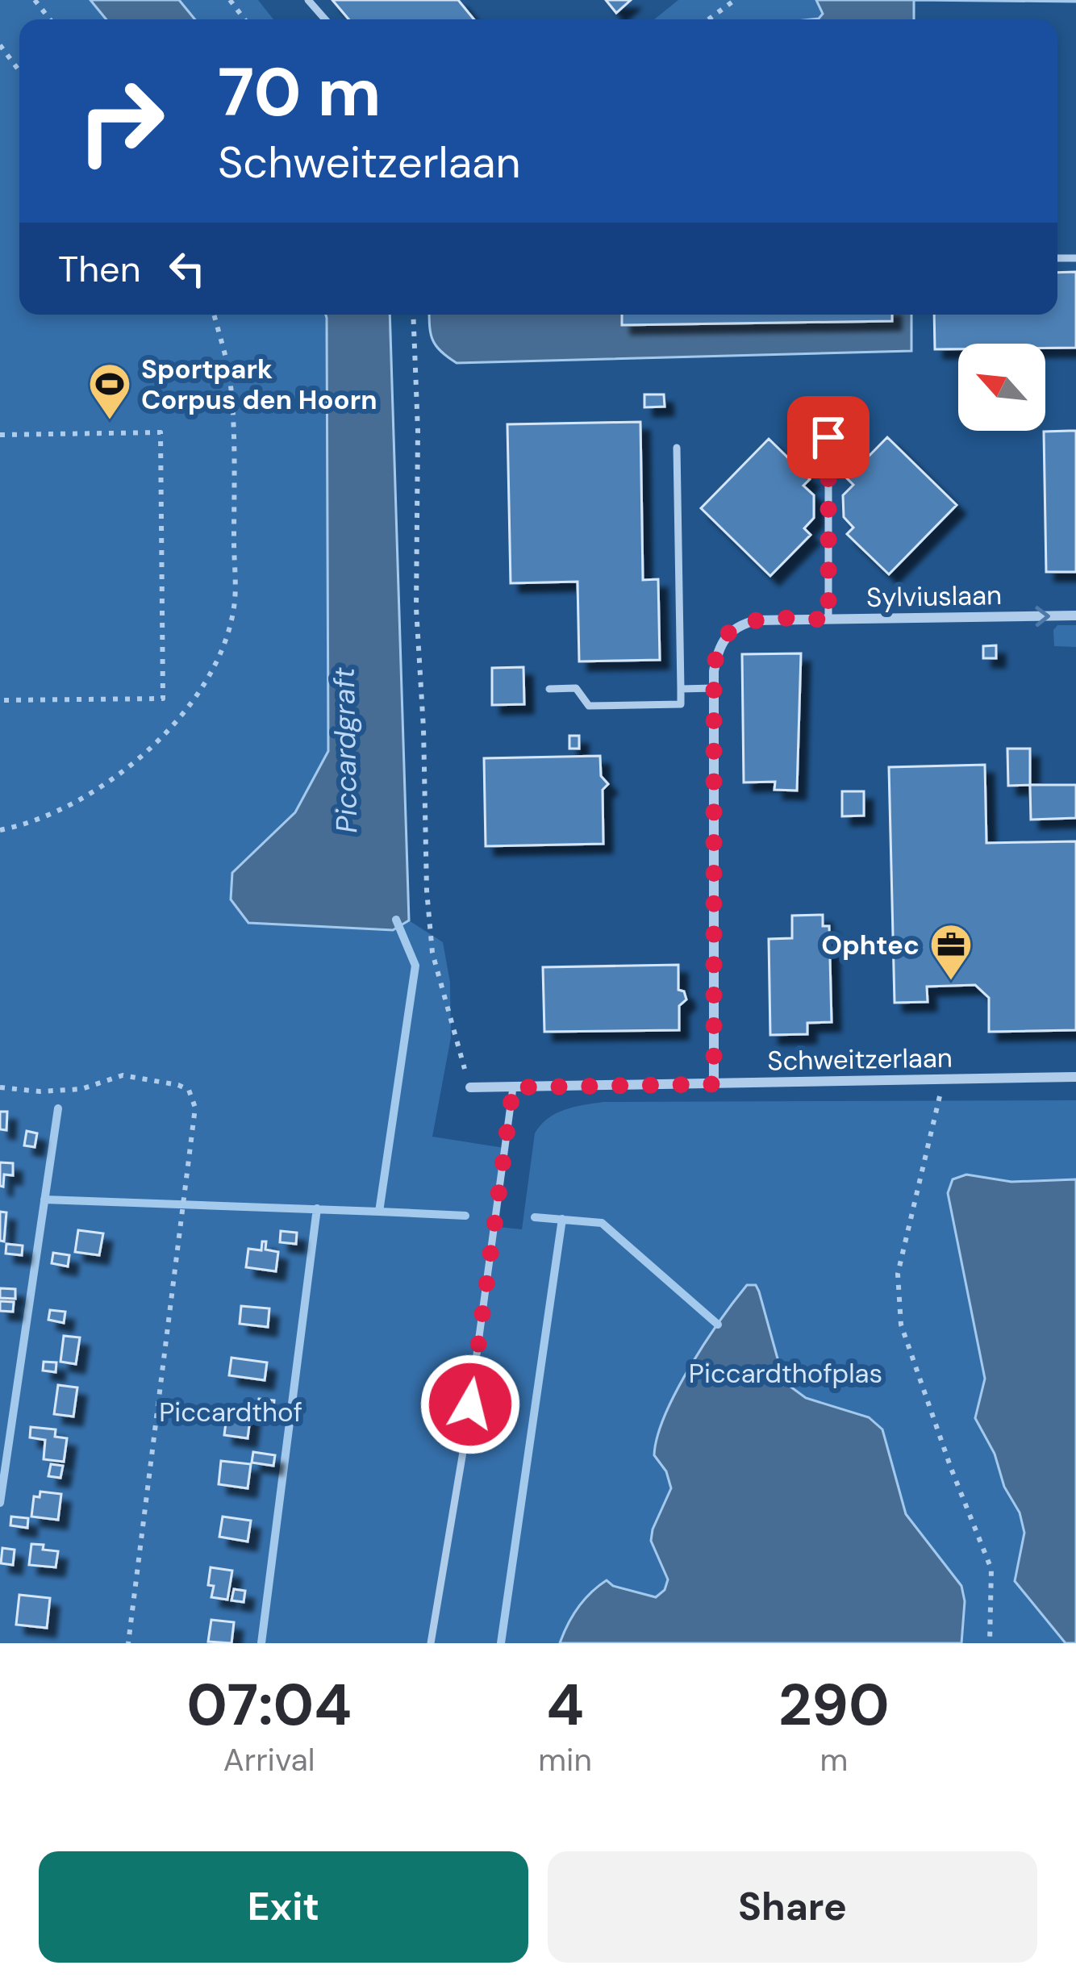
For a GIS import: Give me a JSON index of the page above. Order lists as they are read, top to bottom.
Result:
{
  "streets": {
    "street": ["Sylviuslaan", "Schweitzerlaan"]
  },
  "crossings": [
    ["Sylviuslaan", "Schweitzerlaan"]
  ],
  "water": ["Piccardgraft"],
  "parks": ["Piccardthofplas", "Piccardthof"],
  "places": {
    "sports": ["Sportpark Corpus den Hoorn"],
    "office": ["Ophtec"]
  },
  "north": "top left",
  "page": {
    "turn": ["70 m", "Schweitzerlaan"],
    "then": "Then",
    "eta": [
      "07:04",
      "Arrival",
      "4",
      "min",
      "290",
      "m"
    ],
    "buttons": ["Exit", "Share"]
  }
}
